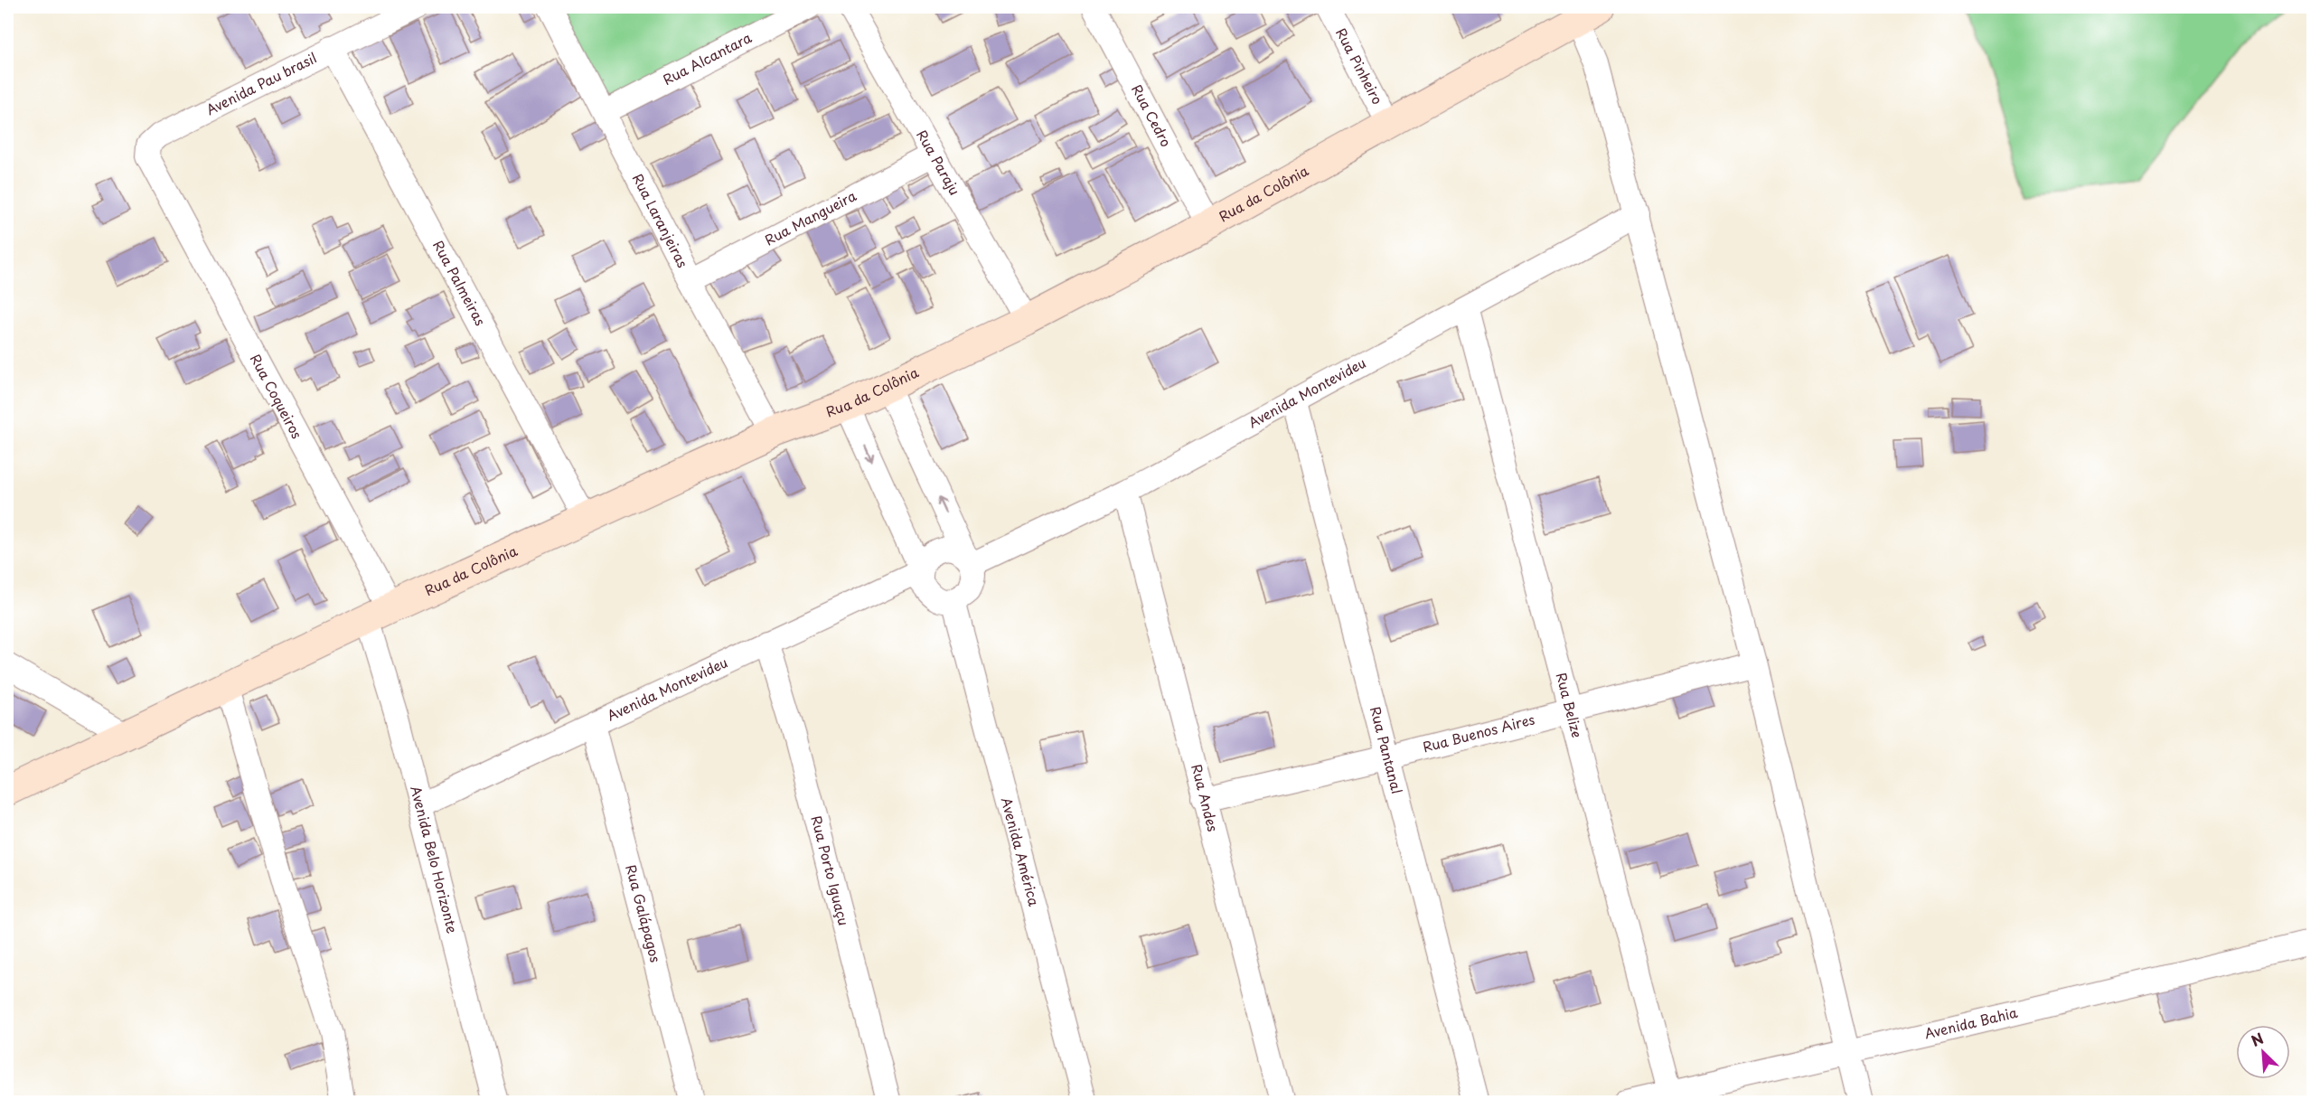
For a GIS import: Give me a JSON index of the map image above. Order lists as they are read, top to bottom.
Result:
{
  "streets": {
    "main road": ["Rua da Colônia"],
    "street": [
      "Rua Alcantara",
      "Rua Pinheiro",
      "Avenida Pau brasil",
      "Rua Cedro",
      "Rua Paraju",
      "Rua Mangueira",
      "Rua Laranjeiras",
      "Rua Palmeiras",
      "Avenida Montevideu",
      "Rua Coqueiros",
      "Rua Belize",
      "Rua Buenos Aires",
      "Rua Pantanal",
      "Rua Andes",
      "Avenida América",
      "Avenida Belo Horizonte",
      "Rua Porto Iguaçu",
      "Rua Galápagos",
      "Avenida Bahia"
    ]
  },
  "crossings": [
    ["Rua Alcantara", "Rua Laranjeiras"],
    ["Rua Pinheiro", "Rua da Colônia"],
    ["Avenida Pau brasil", "Rua Palmeiras"],
    ["Avenida Pau brasil", "Rua Coqueiros"],
    ["Rua Cedro", "Rua da Colônia"],
    ["Rua Paraju", "Rua da Colônia"],
    ["Rua Paraju", "Rua Mangueira"],
    ["Rua da Colônia", "Rua Laranjeiras"],
    ["Rua da Colônia", "Rua Palmeiras"],
    ["Rua da Colônia", "Rua Coqueiros"],
    ["Rua da Colônia", "Avenida Belo Horizonte"],
    ["Rua Mangueira", "Rua Laranjeiras"],
    ["Avenida Montevideu", "Rua Belize"],
    ["Avenida Montevideu", "Rua Pantanal"],
    ["Avenida Montevideu", "Rua Andes"],
    ["Avenida Montevideu", "Avenida América"],
    ["Avenida Montevideu", "Avenida Belo Horizonte"],
    ["Avenida Montevideu", "Rua Porto Iguaçu"],
    ["Avenida Montevideu", "Rua Galápagos"],
    ["Rua Coqueiros", "Avenida Belo Horizonte"],
    ["Rua Belize", "Rua Buenos Aires"],
    ["Rua Belize", "Avenida Bahia"],
    ["Rua Buenos Aires", "Rua Pantanal"],
    ["Rua Buenos Aires", "Rua Andes"]
  ],
  "north": "top left"
}
